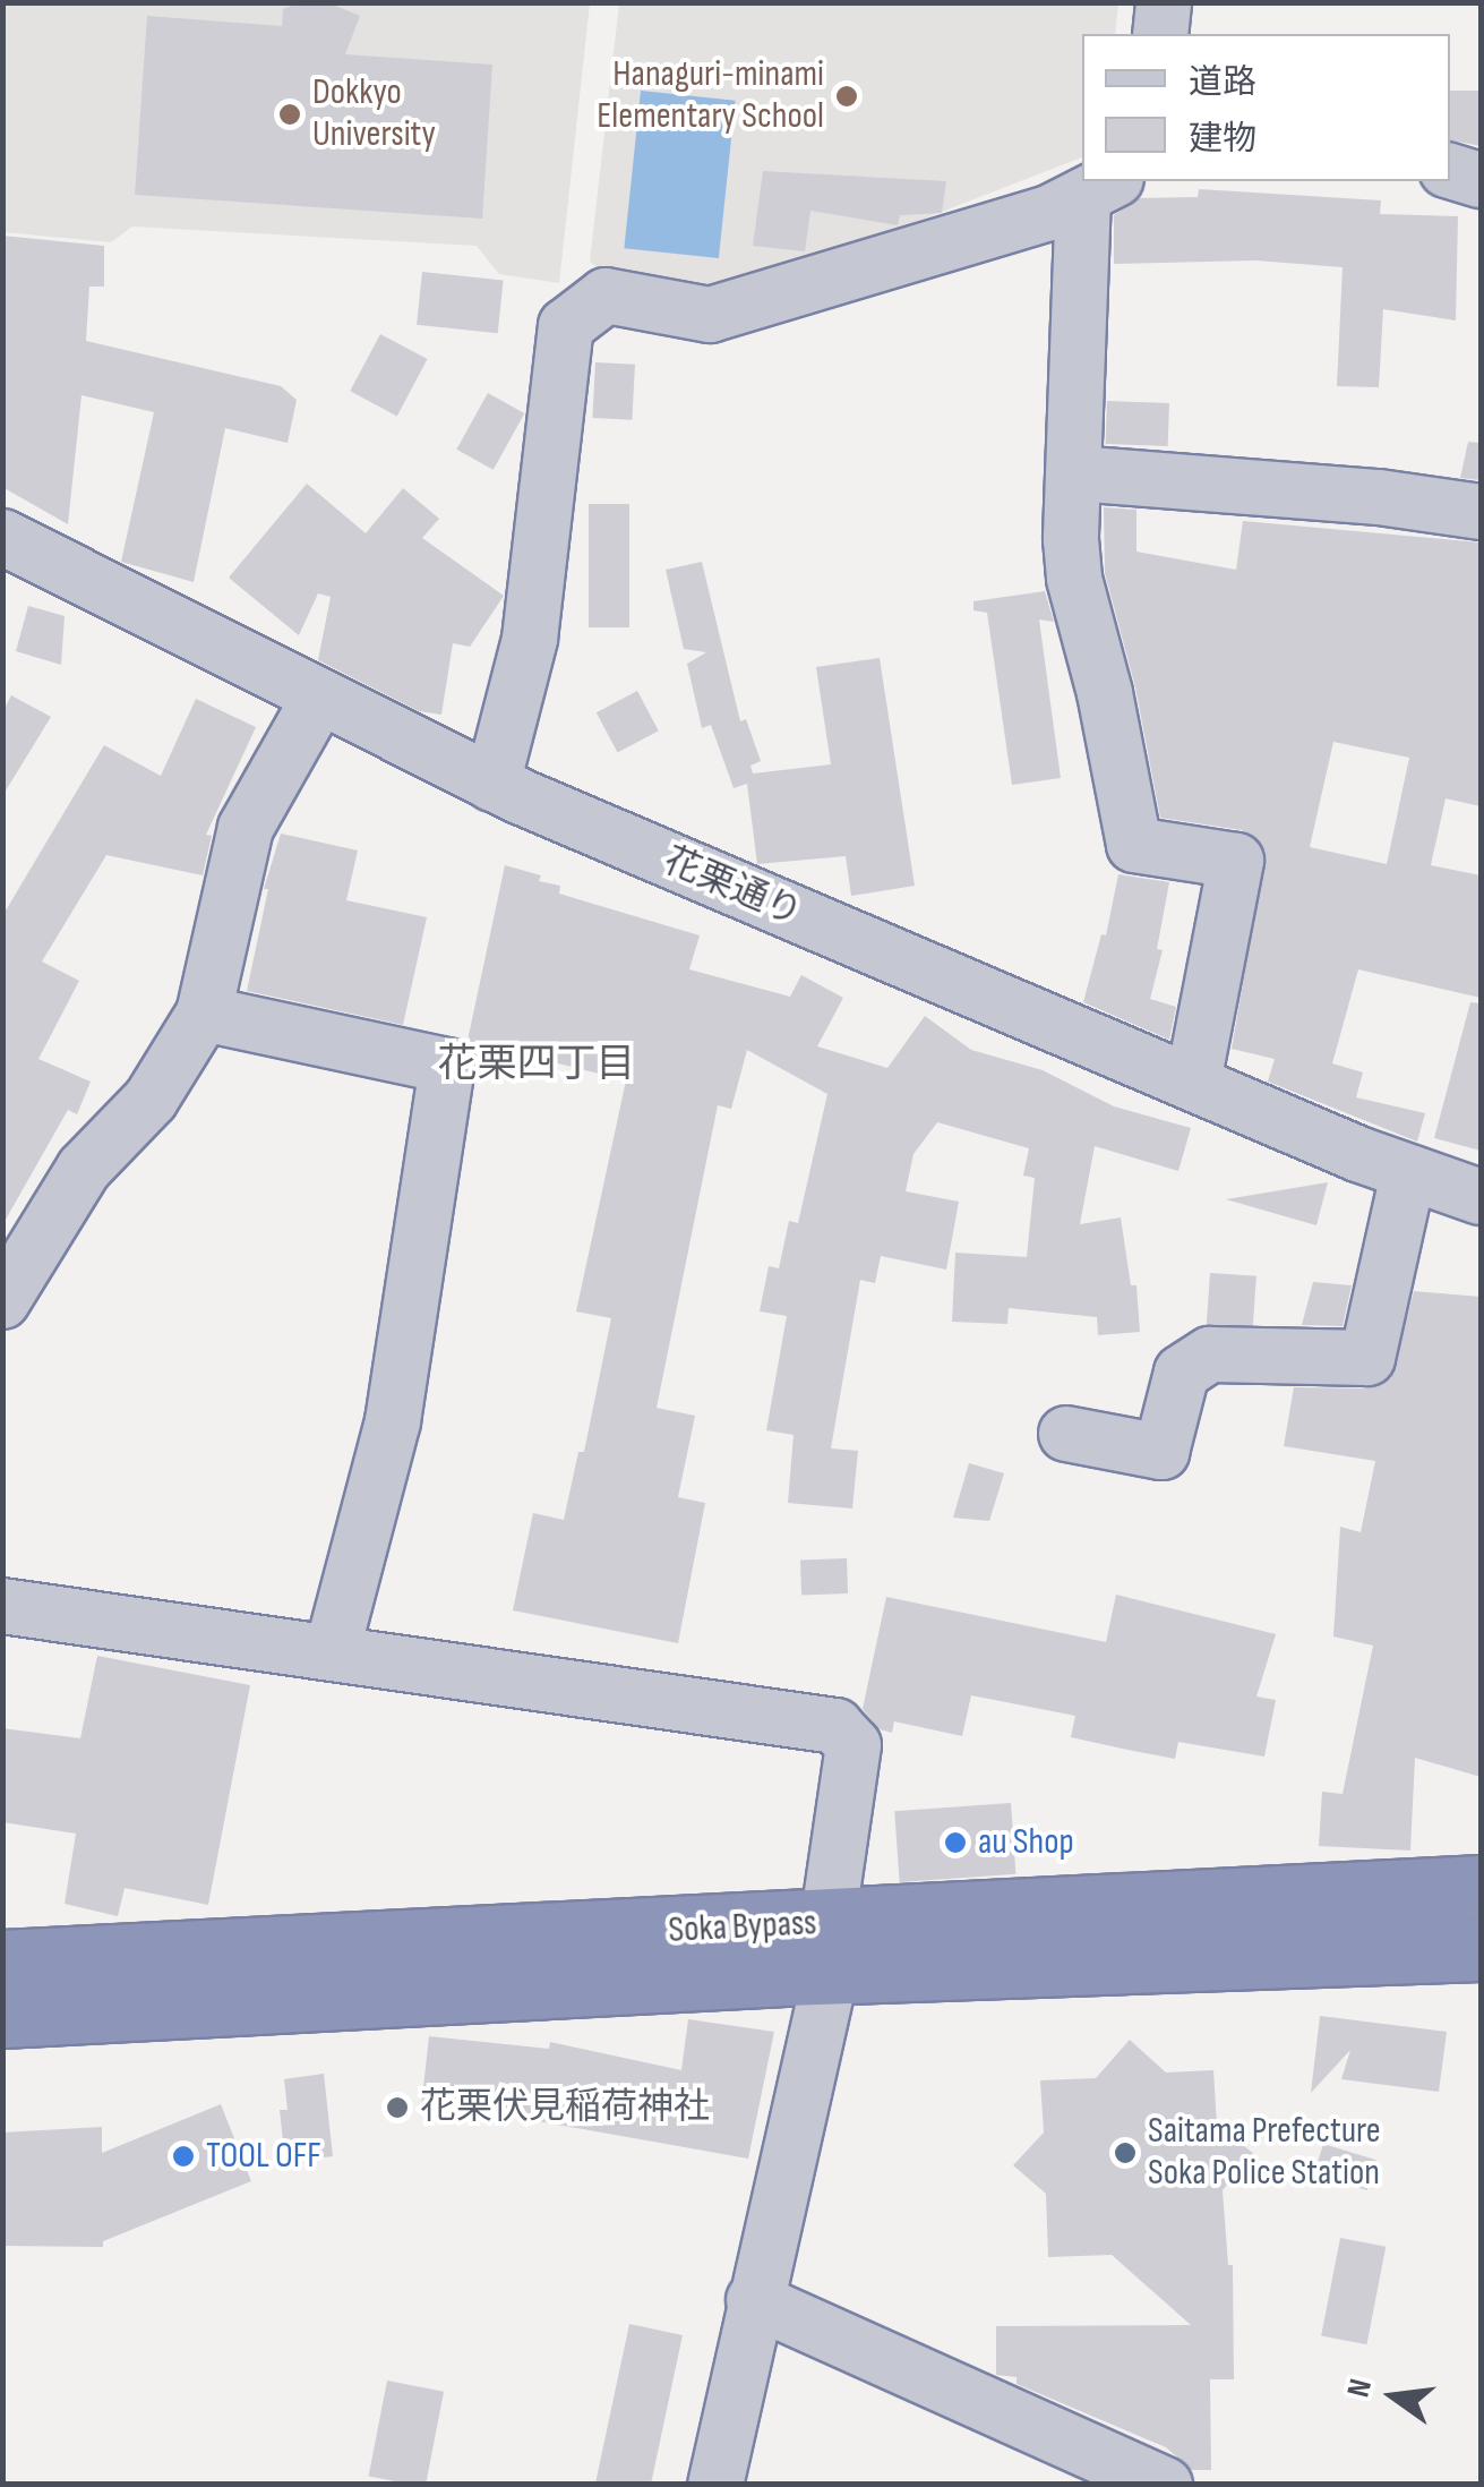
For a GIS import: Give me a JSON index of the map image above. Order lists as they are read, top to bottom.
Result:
{
  "streets": {
    "highway": ["Soka Bypass"],
    "street": ["花栗通り"]
  },
  "districts": ["花栗四丁目"],
  "places": [
    "Hanaguri-minami Elementary School",
    "Dokkyo University",
    "au Shop",
    "花栗伏見稲荷神社",
    "Saitama Prefecture Soka Police Station",
    "TOOL OFF"
  ],
  "legend": ["道路", "建物"],
  "north": "left"
}
